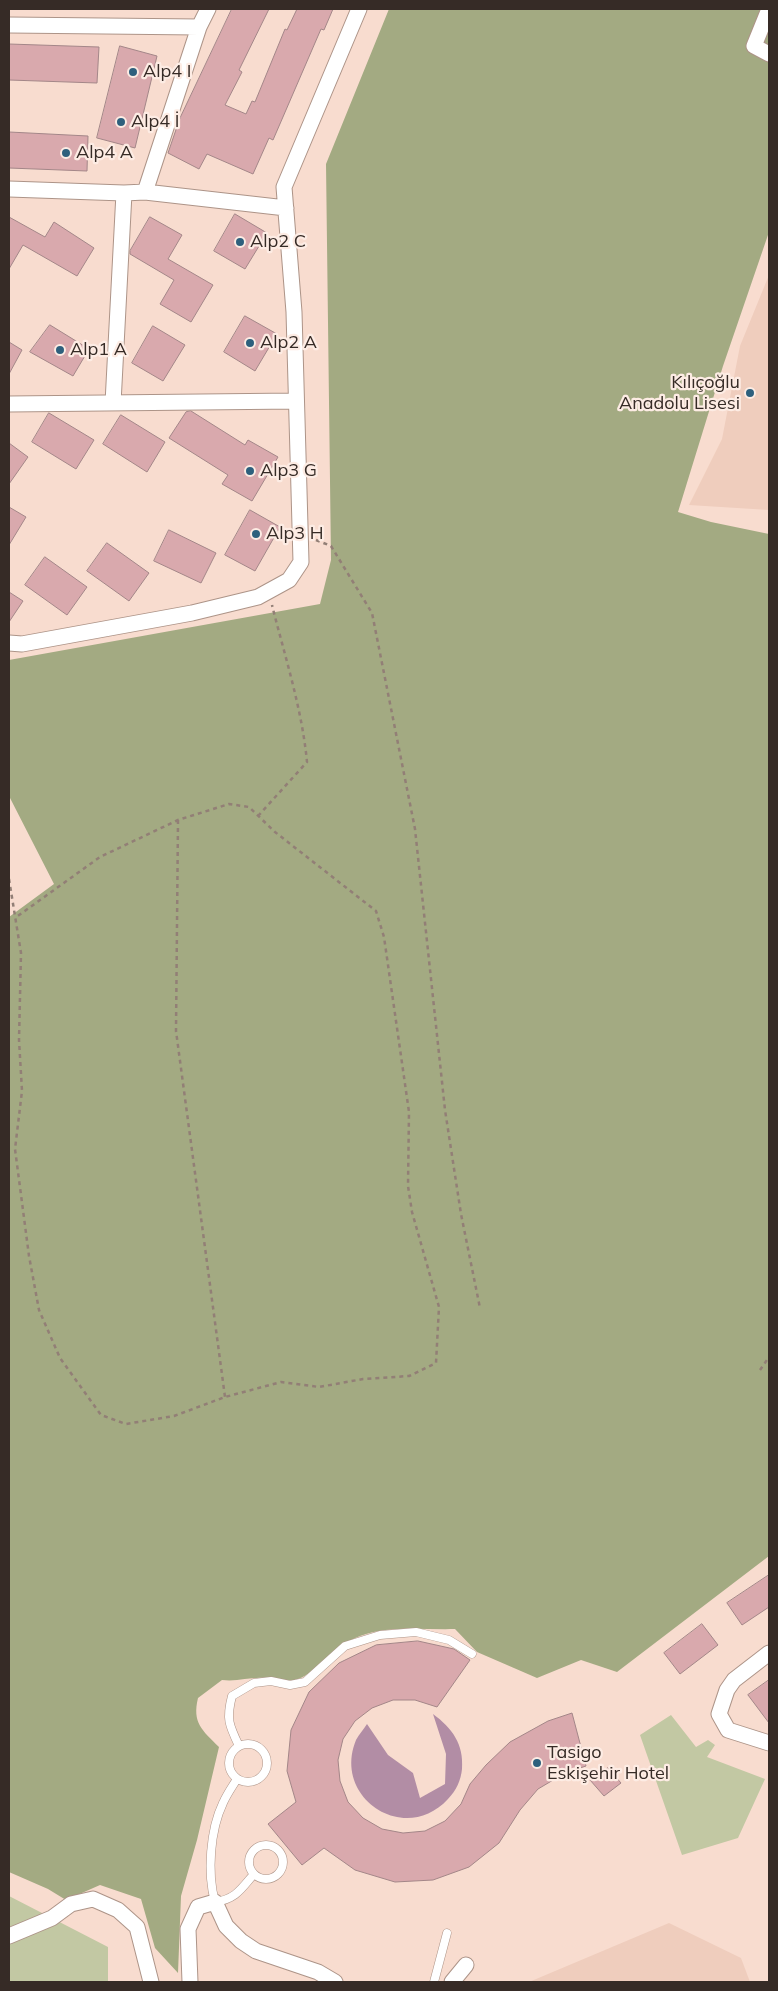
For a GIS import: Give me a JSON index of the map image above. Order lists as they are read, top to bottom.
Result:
{
  "places": [
    "Alp4 I",
    "Alp4 İ",
    "Alp4 A",
    "Alp2 C",
    "Alp2 A",
    "Alp1 A",
    "Kılıçoğlu Anadolu Lisesi",
    "Alp3 G",
    "Alp3 H",
    "Tasigo Eskişehir Hotel"
  ]
}
